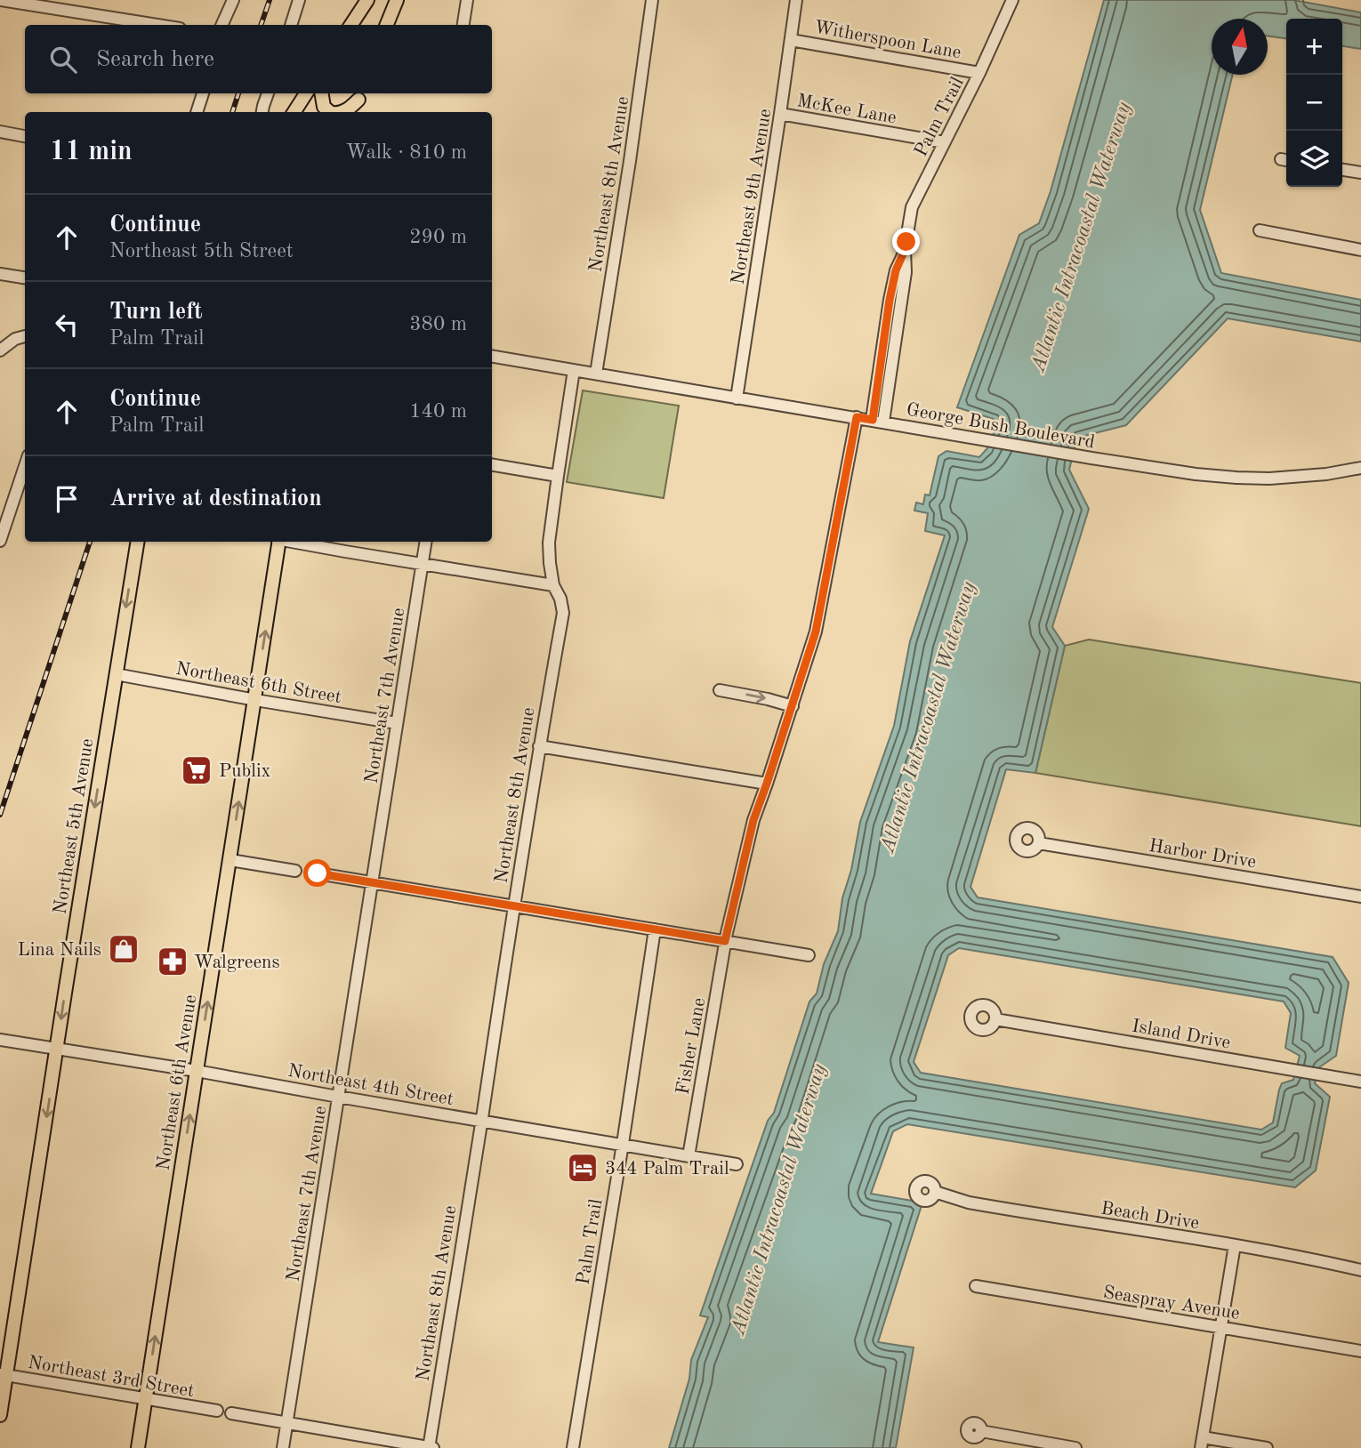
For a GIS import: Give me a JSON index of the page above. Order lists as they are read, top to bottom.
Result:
{
  "streets": {
    "main road": ["Northeast 5th Avenue", "Northeast 6th Avenue"],
    "street": [
      "Witherspoon Lane",
      "McKee Lane",
      "Palm Trail",
      "Northeast 8th Avenue",
      "Northeast 9th Avenue",
      "George Bush Boulevard",
      "Northeast 6th Street",
      "Northeast 7th Avenue",
      "Harbor Drive",
      "Island Drive",
      "Fisher Lane",
      "Northeast 4th Street",
      "Beach Drive",
      "Seaspray Avenue",
      "Northeast 3rd Street"
    ]
  },
  "crossings": [
    ["Witherspoon Lane", "Palm Trail"],
    ["Witherspoon Lane", "Northeast 9th Avenue"],
    ["McKee Lane", "Palm Trail"],
    ["McKee Lane", "Northeast 9th Avenue"],
    ["Palm Trail", "George Bush Boulevard"],
    ["Palm Trail", "Northeast 4th Street"],
    ["Northeast 8th Avenue", "George Bush Boulevard"],
    ["Northeast 8th Avenue", "Northeast 4th Street"],
    ["Northeast 9th Avenue", "George Bush Boulevard"],
    ["Northeast 6th Street", "Northeast 7th Avenue"],
    ["Northeast 6th Street", "Northeast 5th Avenue"],
    ["Northeast 6th Street", "Northeast 6th Avenue"],
    ["Northeast 7th Avenue", "Northeast 4th Street"],
    ["Northeast 5th Avenue", "Northeast 4th Street"],
    ["Northeast 5th Avenue", "Northeast 3rd Street"],
    ["Fisher Lane", "Northeast 4th Street"],
    ["Northeast 6th Avenue", "Northeast 4th Street"],
    ["Northeast 6th Avenue", "Northeast 3rd Street"]
  ],
  "one_way": ["Northeast 5th Avenue", "Northeast 6th Avenue"],
  "water": ["Atlantic Intracoastal Waterway"],
  "places": {
    "supermarket": ["Publix"],
    "shop": ["Lina Nails"],
    "pharmacy": ["Walgreens"],
    "hotel": ["344 Palm Trail"]
  },
  "north": "top",
  "page": {
    "map_buttons": ["+", "−"],
    "search": "Search here",
    "heading": ["11 min", "Walk · 810 m"],
    "list": [
      ["Continue", "Northeast 5th Street", "290 m"],
      ["Turn left", "Palm Trail", "380 m"],
      ["Continue", "Palm Trail", "140 m"],
      "Arrive at destination"
    ]
  }
}
